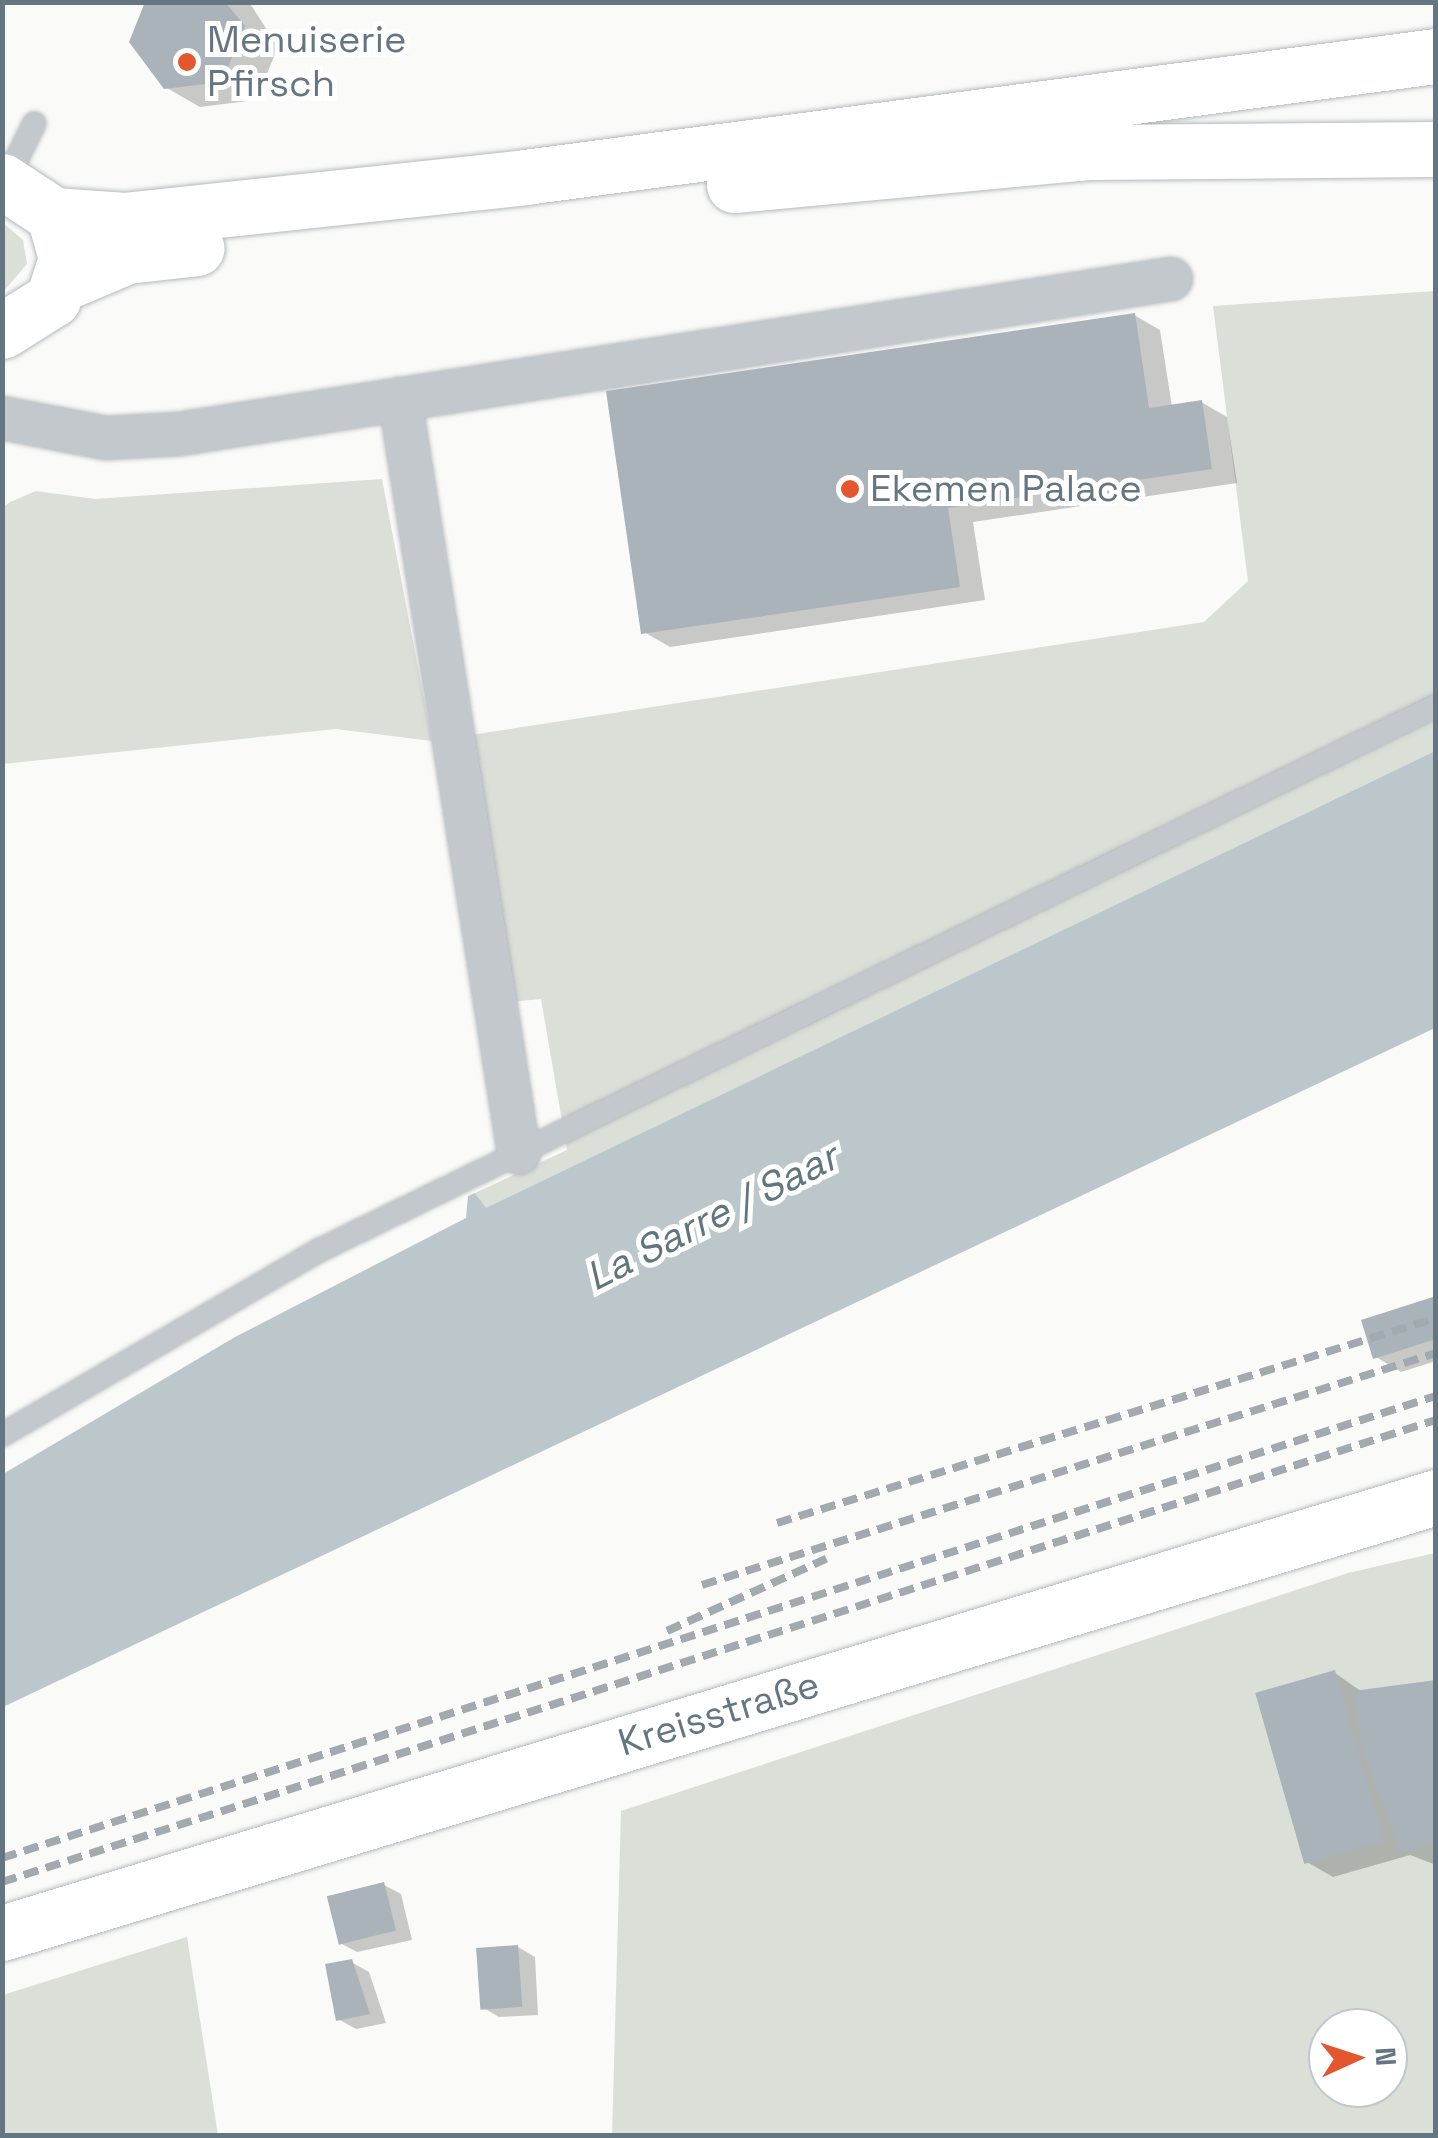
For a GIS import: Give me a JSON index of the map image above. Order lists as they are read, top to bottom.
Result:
{
  "streets": {
    "main road": ["Kreisstraße"]
  },
  "water": ["La Sarre / Saar"],
  "places": ["Menuiserie Pfirsch", "Ekemen Palace"],
  "north": "right"
}
